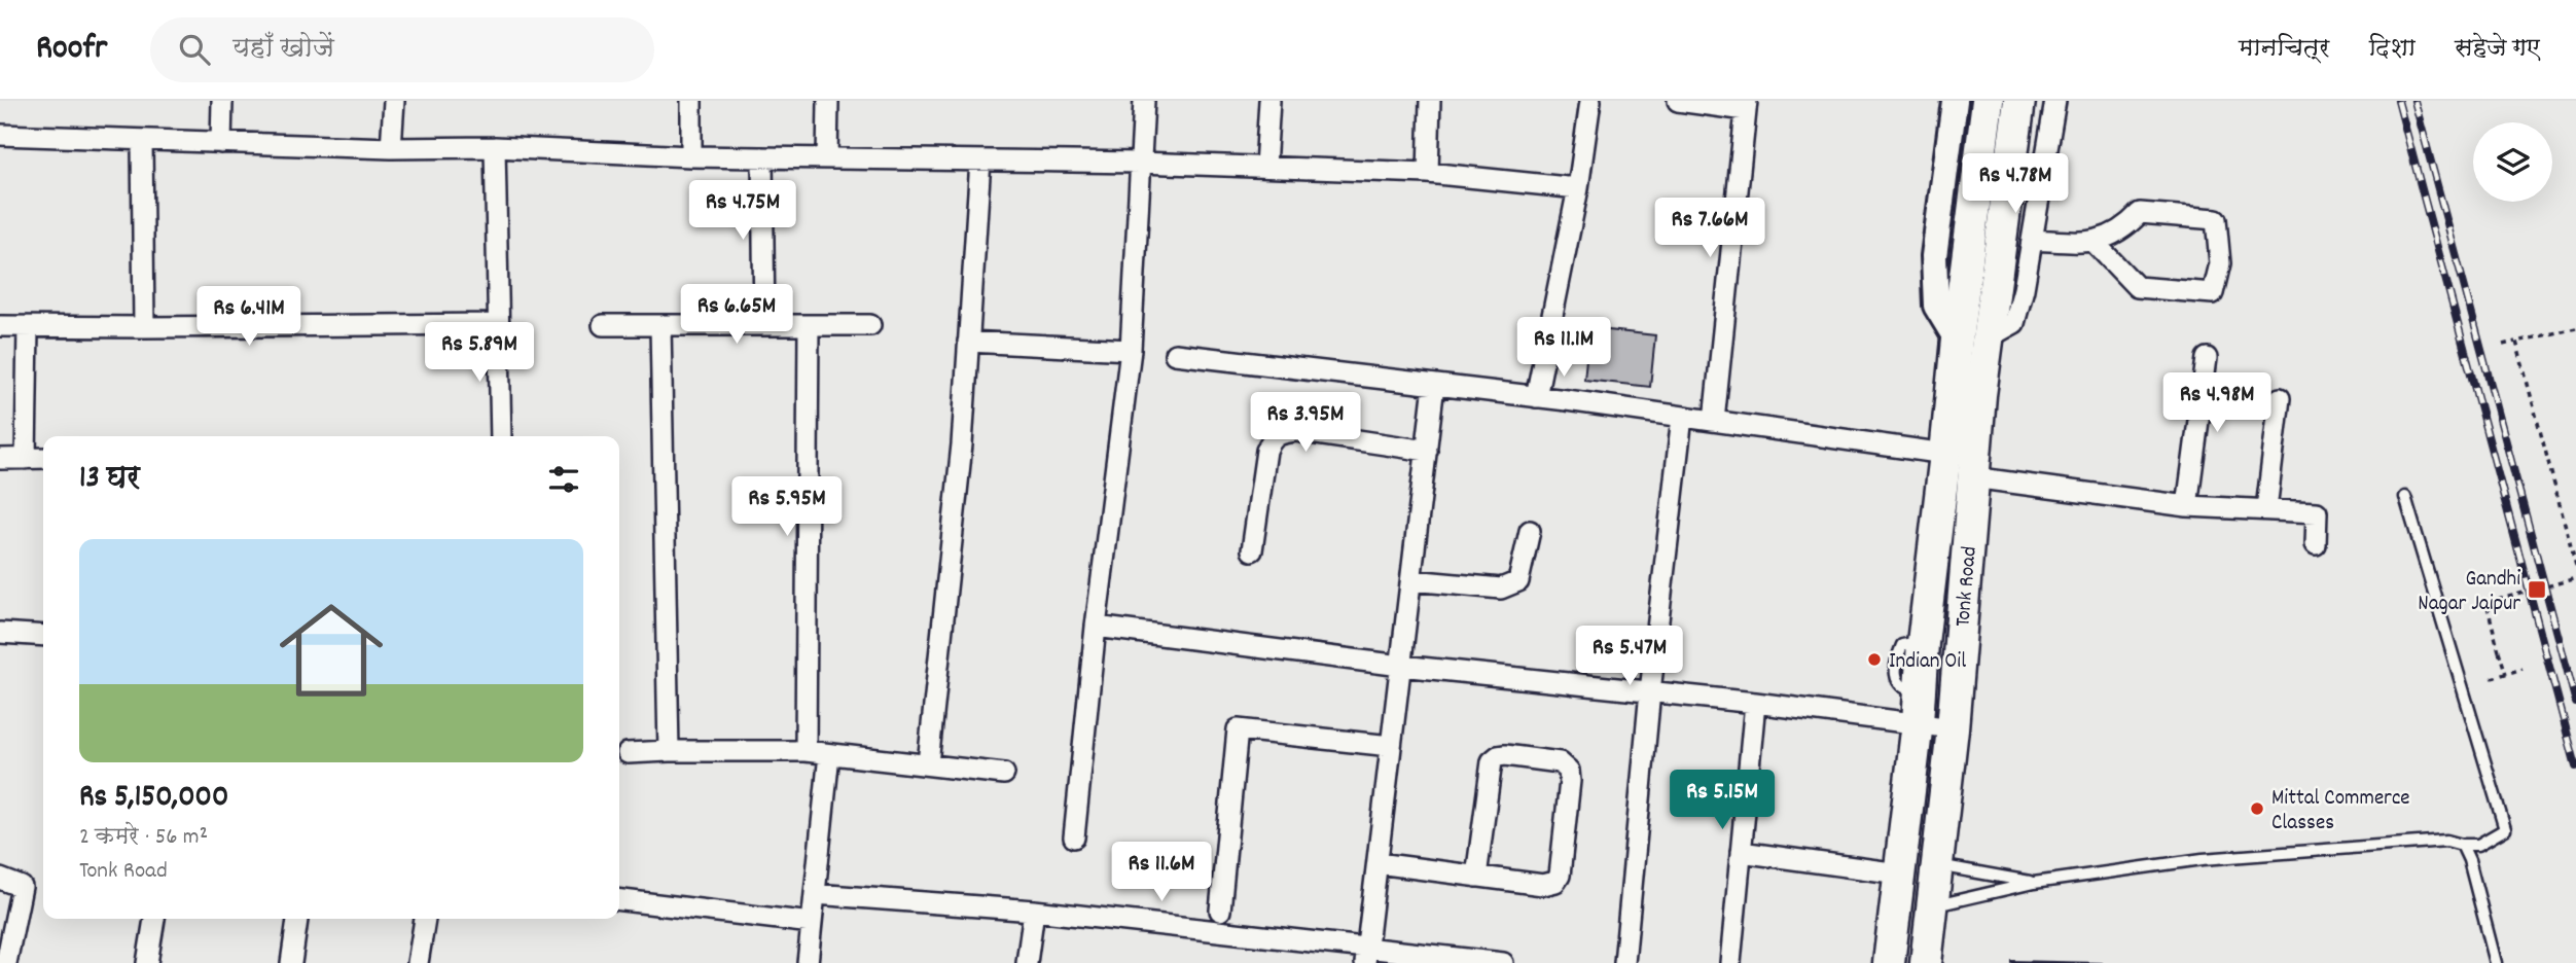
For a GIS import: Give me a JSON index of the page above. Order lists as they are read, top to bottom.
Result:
{
  "streets": {
    "main road": ["Tonk Road"]
  },
  "places": {
    "transit": ["Gandhi Nagar Jaipur"],
    "other": ["Indian Oil", "Mittal Commerce Classes"]
  },
  "page": {
    "header": "Roofr",
    "search": "यहाँ खोजें",
    "nav": ["मानचित्र", "दिशा", "सहेजे गए"],
    "price": [
      "Rs 4.78M",
      "Rs 4.75M",
      "Rs 7.66M",
      "Rs 6.65M",
      "Rs 6.41M",
      "Rs 11.1M",
      "Rs 5.89M",
      "Rs 4.98M",
      "Rs 3.95M",
      "Rs 5.95M",
      "Rs 5.47M",
      "Rs 5.15M",
      "Rs 11.6M"
    ],
    "heading": "13 घर",
    "list": [
      {
        "name": "Rs 5,150,000",
        "note": "2 कमरे · 56 m² · Tonk Road"
      }
    ]
  }
}
